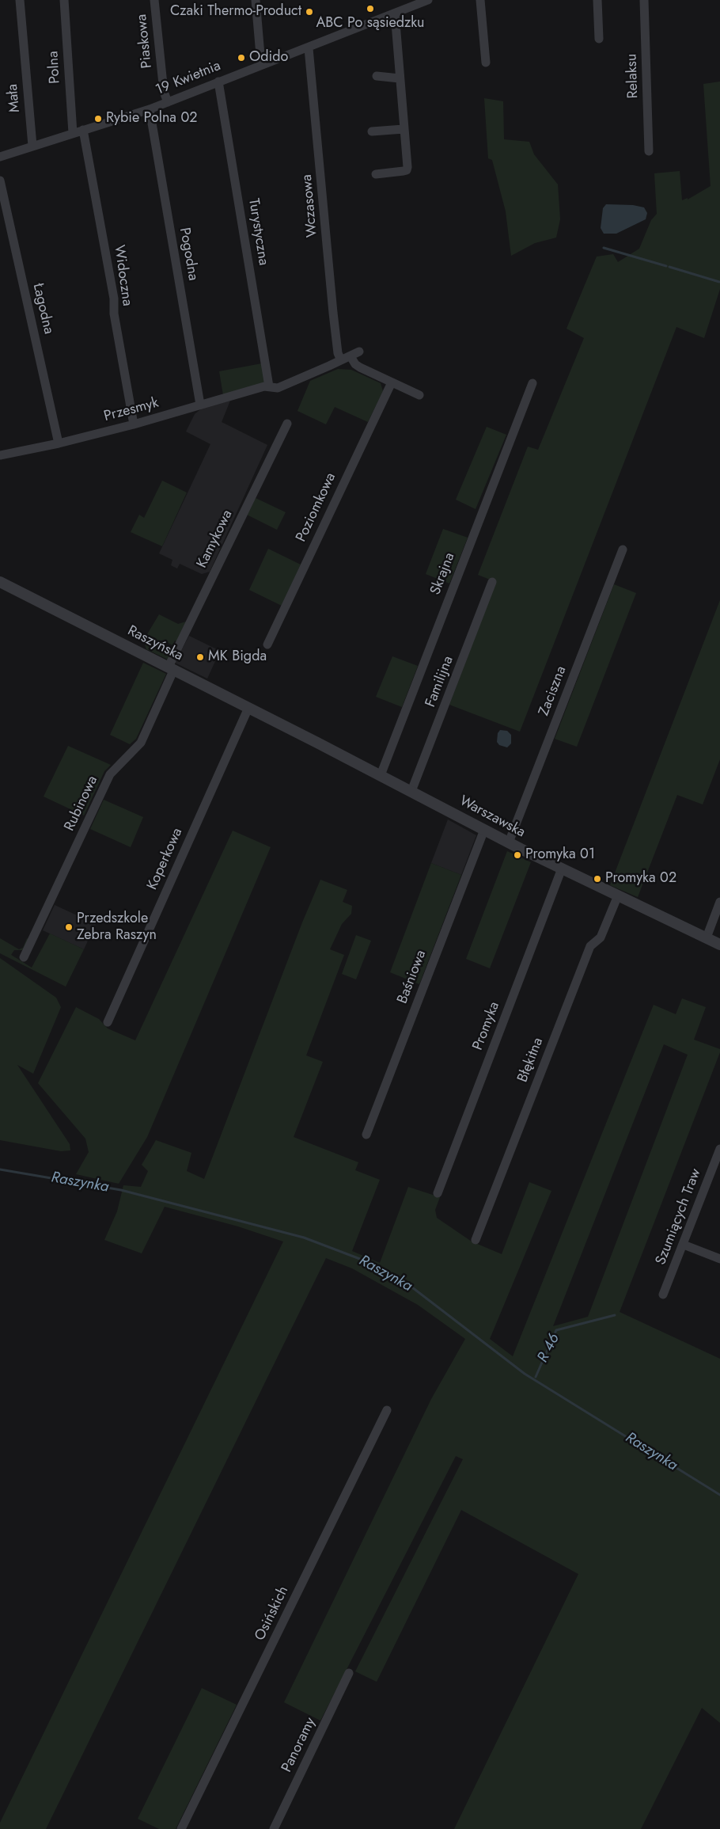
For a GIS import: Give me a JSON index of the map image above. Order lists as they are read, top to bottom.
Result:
{
  "streets": {
    "street": [
      "Piaskowa",
      "Polna",
      "Relaksu",
      "19 Kwietnia",
      "Mała",
      "Wczasowa",
      "Turystyczna",
      "Pogodna",
      "Widoczna",
      "Łagodna",
      "Przesmyk",
      "Poziomkowa",
      "Kamykowa",
      "Skrajna",
      "Raszyńska",
      "Familijna",
      "Zaciszna",
      "Rubinowa",
      "Warszawska",
      "Koperkowa",
      "Baśniowa",
      "Promyka",
      "Błękitna",
      "Szumiących Traw",
      "Osińskich",
      "Panoramy"
    ]
  },
  "crossings": [
    ["Piaskowa", "19 Kwietnia"],
    ["Polna", "19 Kwietnia"],
    ["19 Kwietnia", "Mała"],
    ["19 Kwietnia", "Wczasowa"],
    ["19 Kwietnia", "Turystyczna"],
    ["19 Kwietnia", "Pogodna"],
    ["19 Kwietnia", "Widoczna"],
    ["Wczasowa", "Przesmyk"],
    ["Turystyczna", "Przesmyk"],
    ["Pogodna", "Przesmyk"],
    ["Widoczna", "Przesmyk"],
    ["Łagodna", "Przesmyk"],
    ["Przesmyk", "Poziomkowa"],
    ["Kamykowa", "Raszyńska"],
    ["Kamykowa", "Rubinowa"],
    ["Skrajna", "Warszawska"],
    ["Raszyńska", "Rubinowa"],
    ["Raszyńska", "Warszawska"],
    ["Raszyńska", "Koperkowa"],
    ["Familijna", "Warszawska"],
    ["Zaciszna", "Warszawska"],
    ["Warszawska", "Baśniowa"],
    ["Warszawska", "Promyka"],
    ["Warszawska", "Błękitna"]
  ],
  "water": ["Raszynka", "R 46"],
  "places": [
    "ABC Po sąsiedzku",
    "Czaki Thermo-Product",
    "Odido",
    "Rybie Polna 02",
    "MK Bigda",
    "Promyka 01",
    "Promyka 02",
    "Przedszkole Zebra Raszyn"
  ]
}
